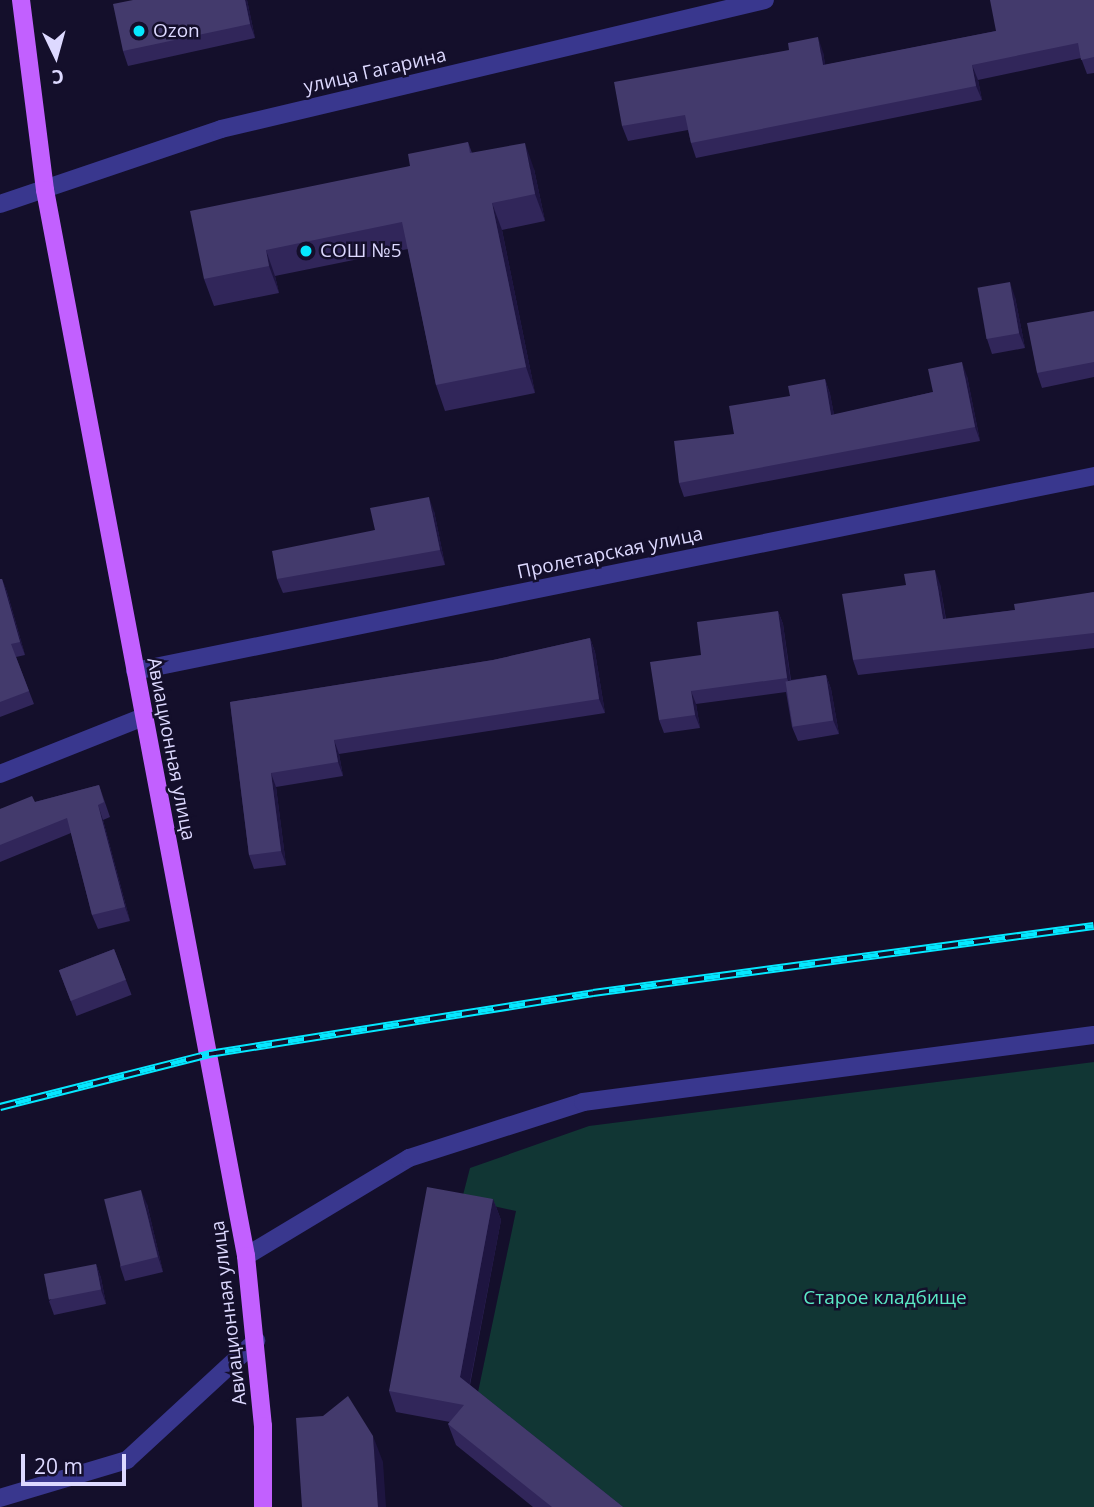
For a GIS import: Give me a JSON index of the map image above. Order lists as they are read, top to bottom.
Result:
{
  "streets": {
    "main road": ["Авиационная улица"],
    "street": ["улица Гагарина", "Пролетарская улица"]
  },
  "crossings": [
    ["улица Гагарина", "Авиационная улица"],
    ["Пролетарская улица", "Авиационная улица"]
  ],
  "parks": ["Старое кладбище"],
  "places": ["Ozon", "СОШ №5"],
  "scale_bar": "20 m",
  "north": "bottom"
}
